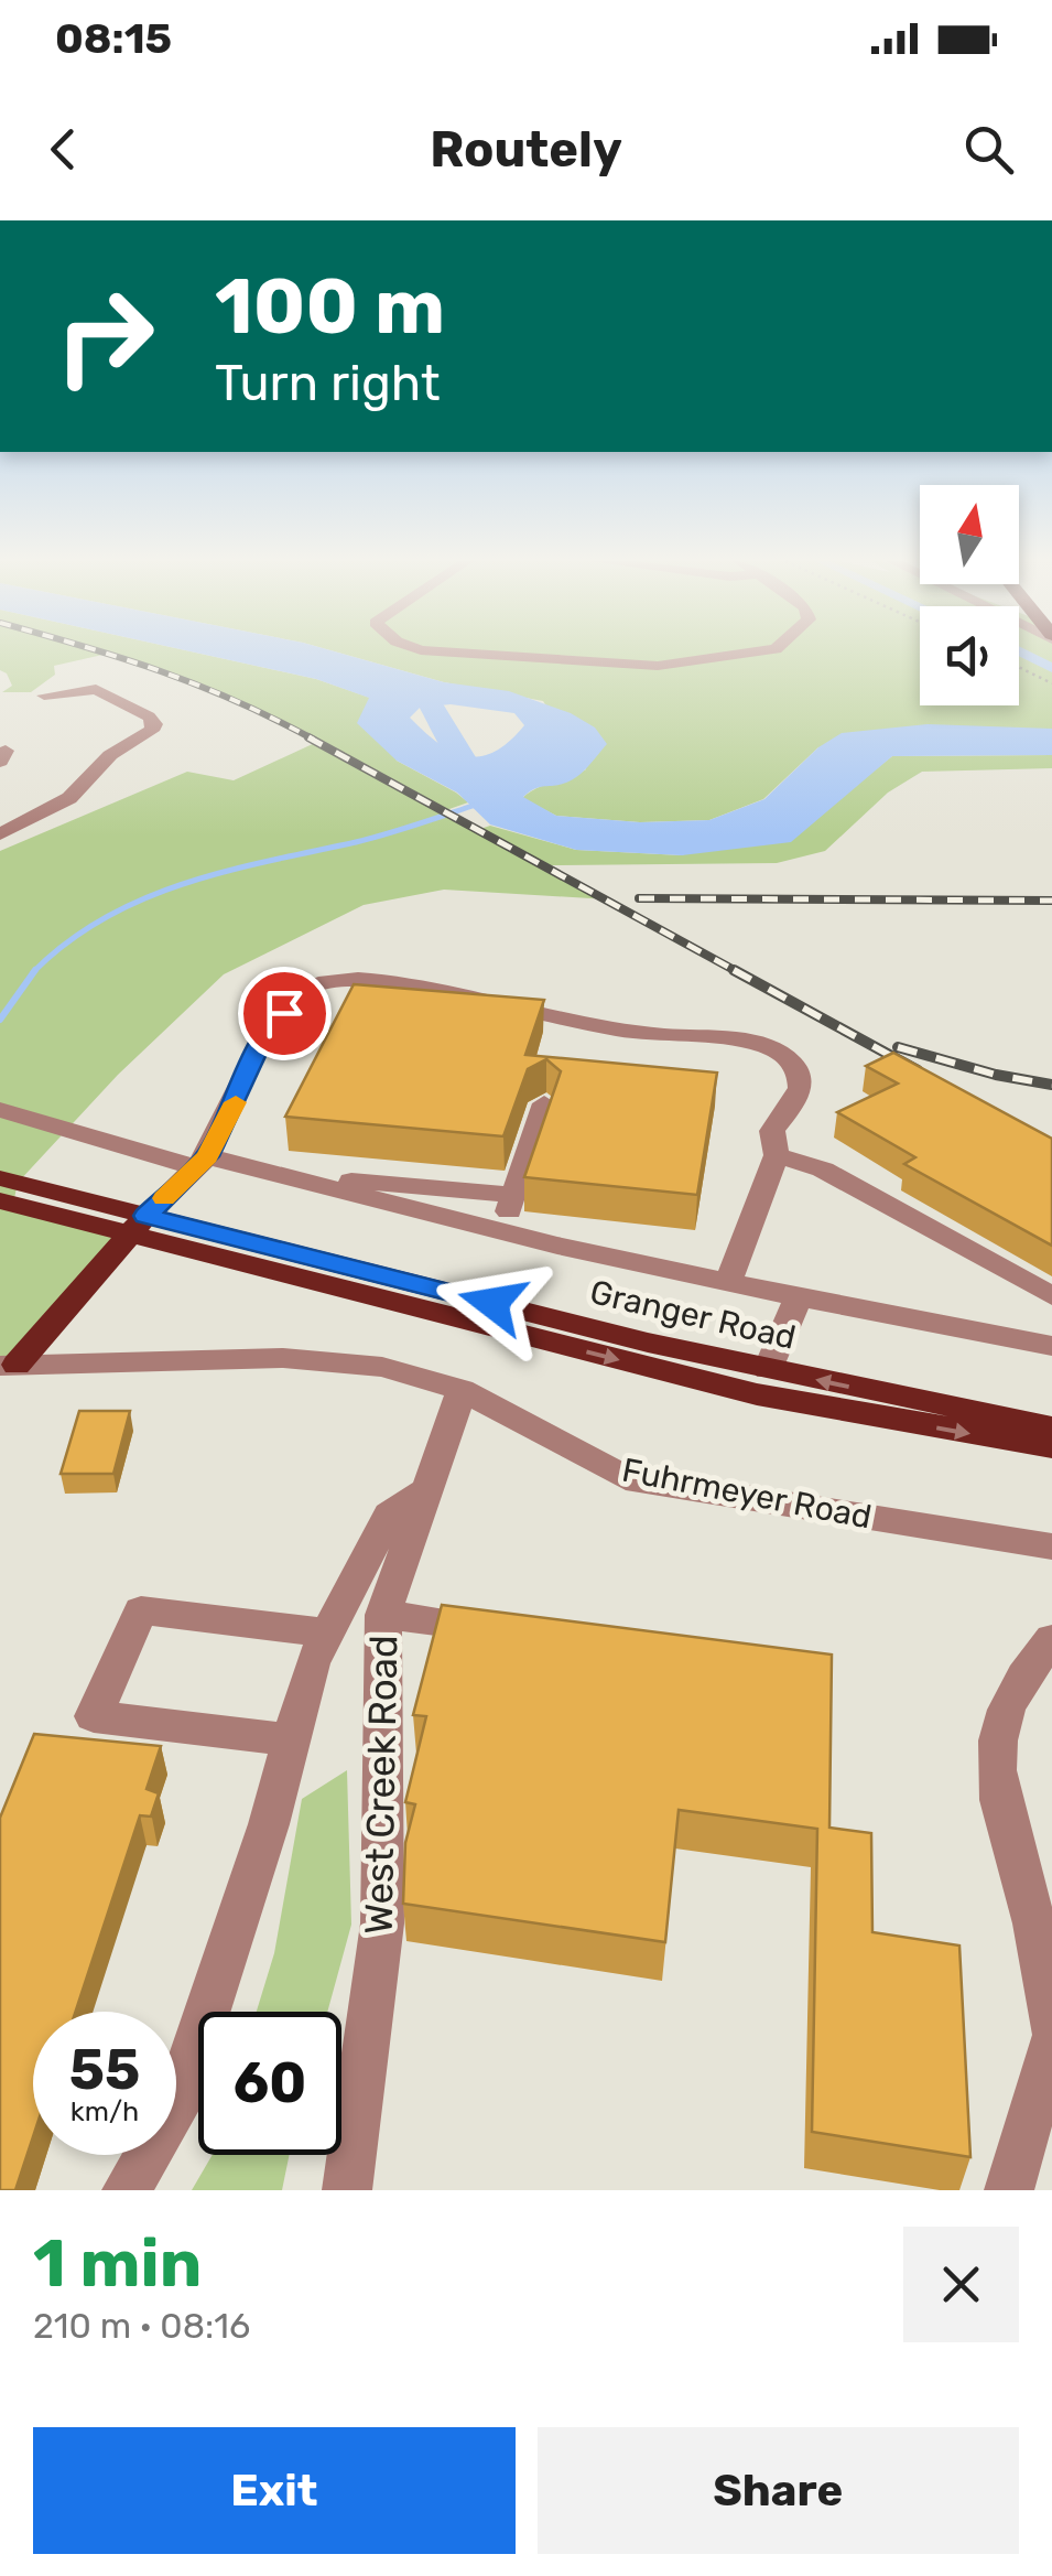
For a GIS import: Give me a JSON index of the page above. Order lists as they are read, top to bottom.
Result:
{
  "streets": {
    "main road": ["Granger Road"],
    "street": ["Fuhrmeyer Road", "West Creek Road"]
  },
  "crossings": [
    ["Fuhrmeyer Road", "West Creek Road"]
  ],
  "north": "top",
  "page": {
    "status": "08:15",
    "header": "Routely",
    "turn": ["100 m", "Turn right"],
    "speed": "55 km/h",
    "limit": "60",
    "heading": ["1 min", "210 m · 08:16"],
    "buttons": ["Exit", "Share"]
  }
}
